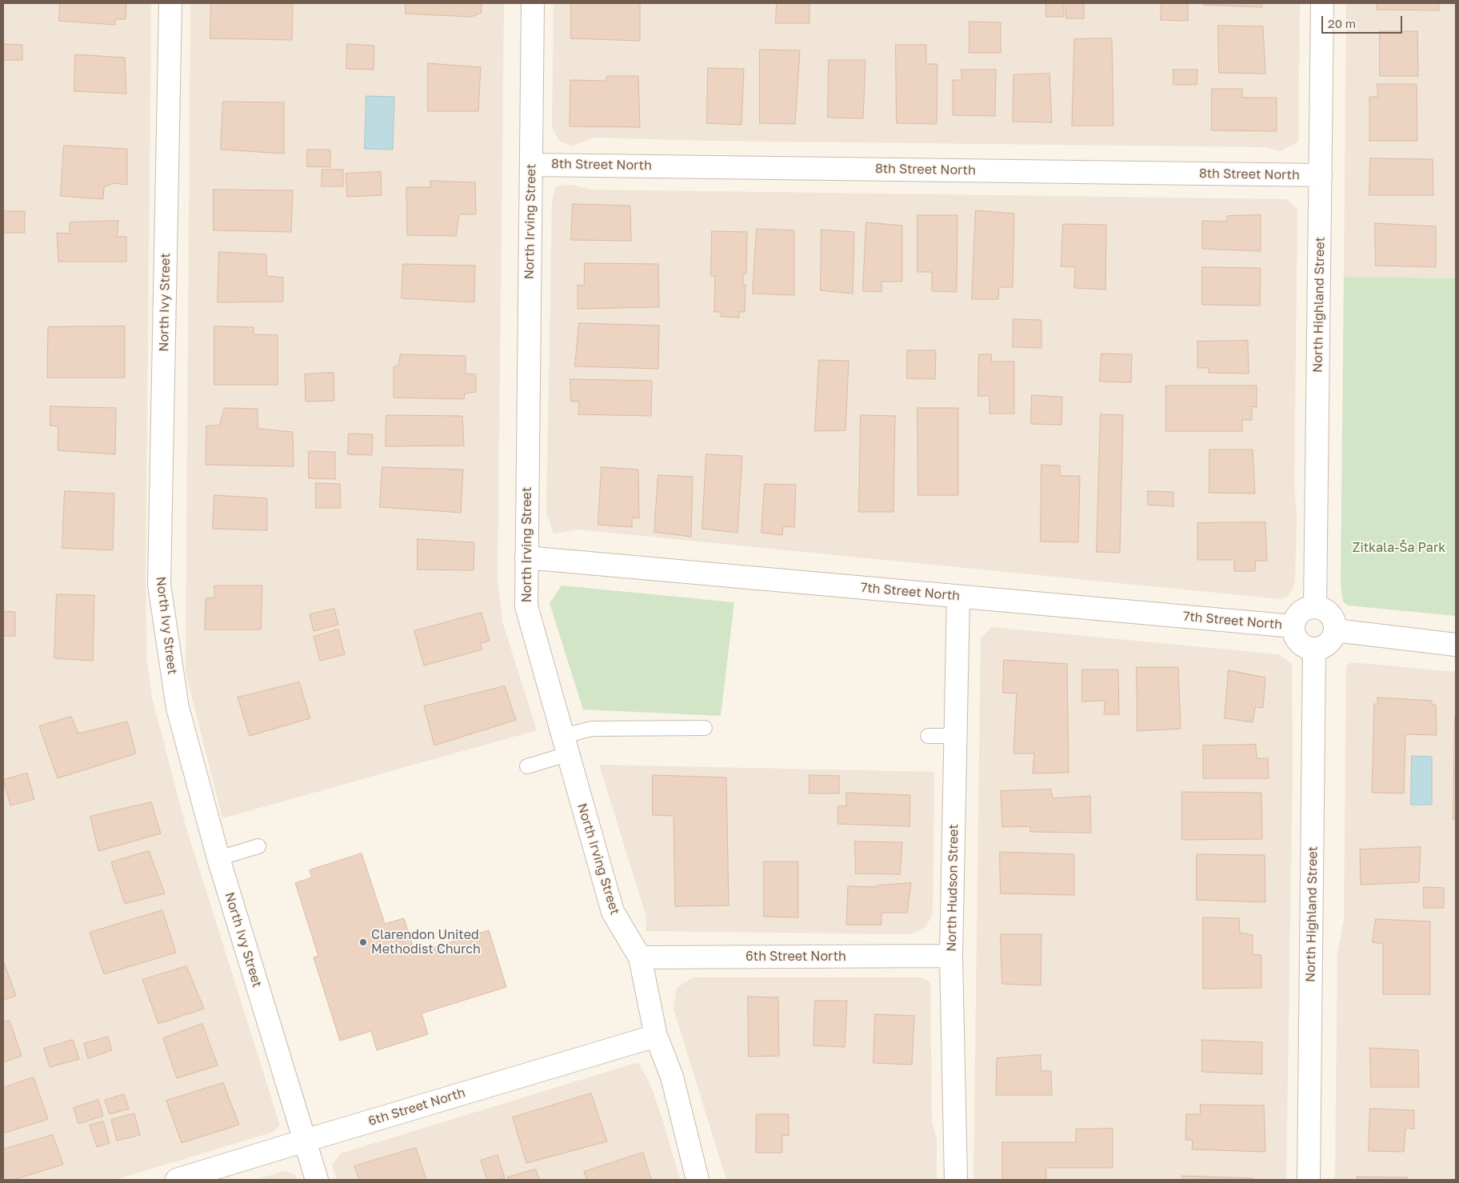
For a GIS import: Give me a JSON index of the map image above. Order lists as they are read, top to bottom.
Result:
{
  "streets": {
    "street": [
      "8th Street North",
      "North Irving Street",
      "North Ivy Street",
      "North Highland Street",
      "7th Street North",
      "North Hudson Street",
      "6th Street North"
    ]
  },
  "crossings": [
    ["8th Street North", "North Irving Street"],
    ["8th Street North", "North Highland Street"],
    ["North Irving Street", "7th Street North"],
    ["North Irving Street", "6th Street North"],
    ["North Ivy Street", "6th Street North"],
    ["North Highland Street", "7th Street North"],
    ["7th Street North", "North Hudson Street"],
    ["North Hudson Street", "6th Street North"]
  ],
  "parks": ["Zitkala-Ša Park"],
  "places": ["Clarendon United Methodist Church"],
  "scale_bar": "20 m"
}
